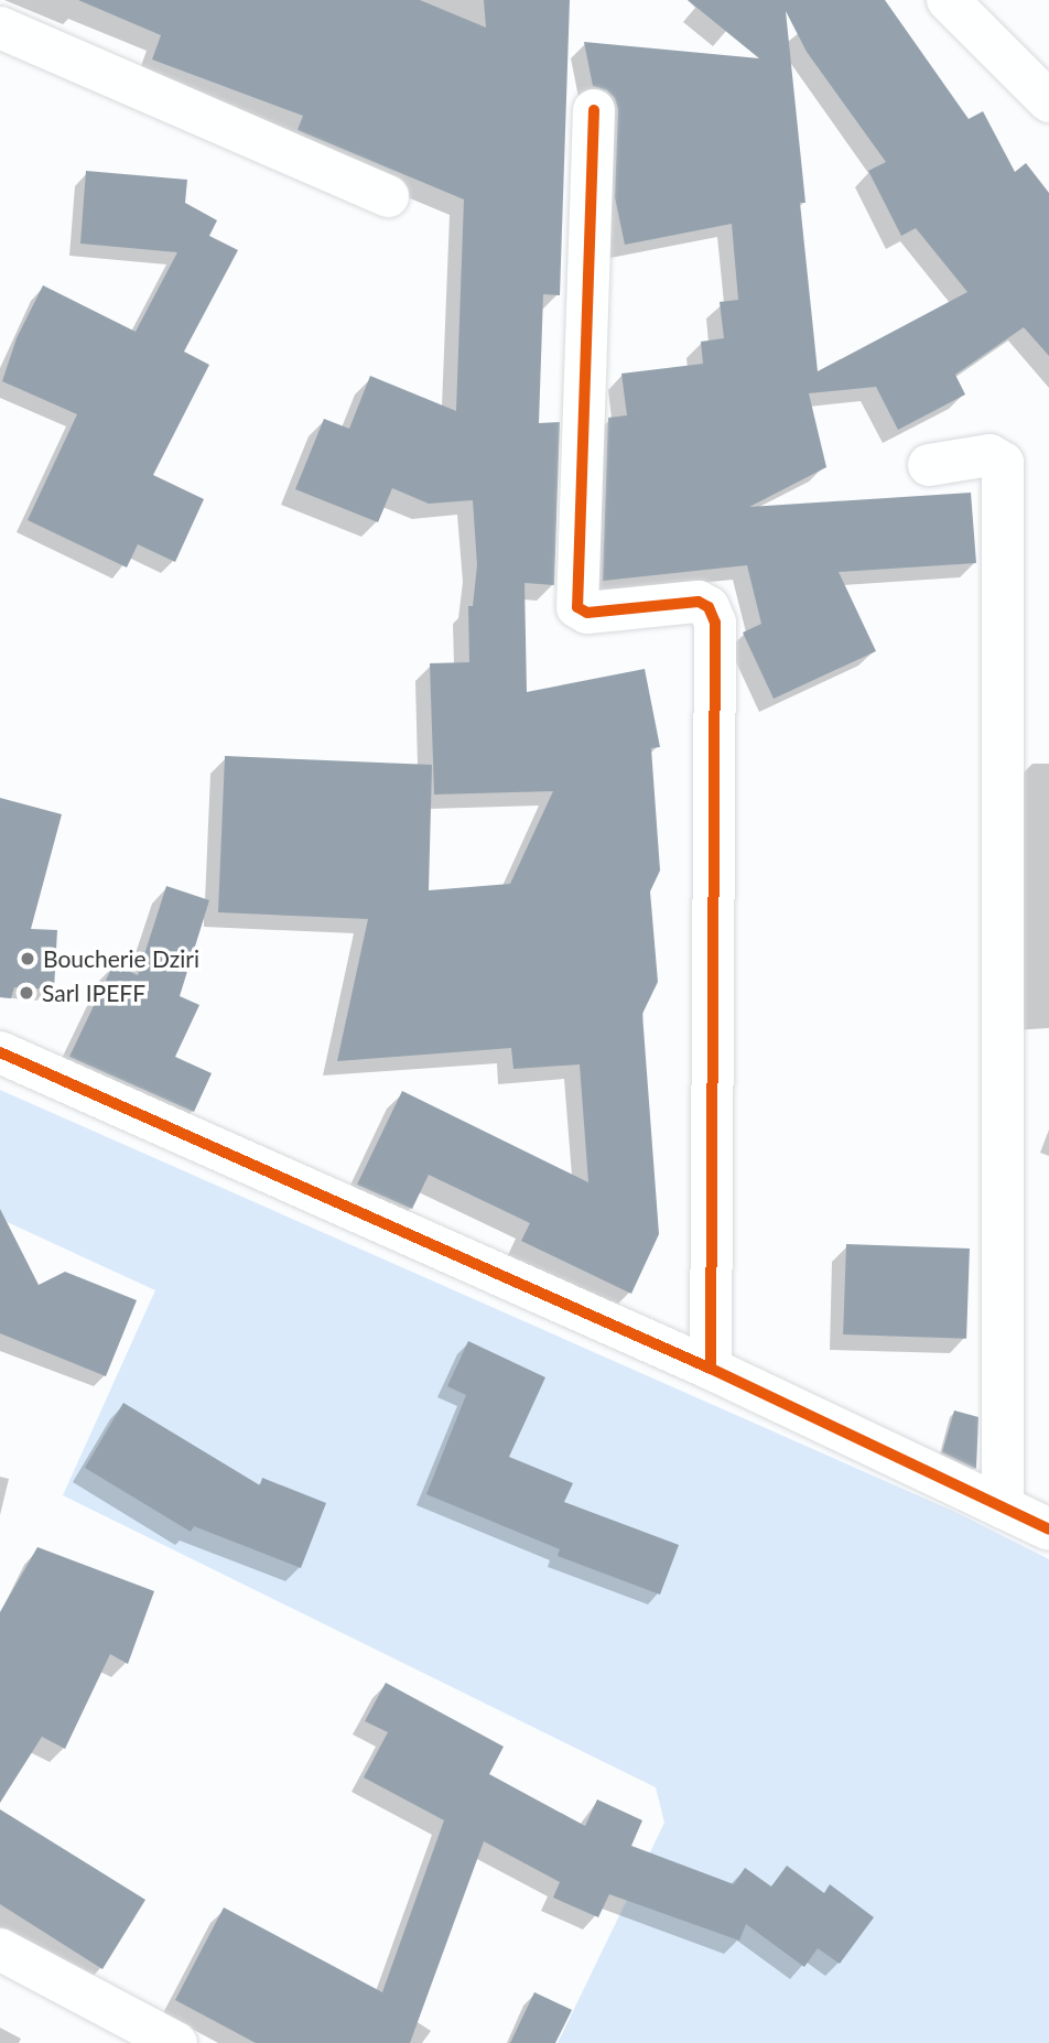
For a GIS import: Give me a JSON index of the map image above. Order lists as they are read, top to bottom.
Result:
{
  "places": ["Boucherie Dziri", "Sarl IPEFF"]
}
